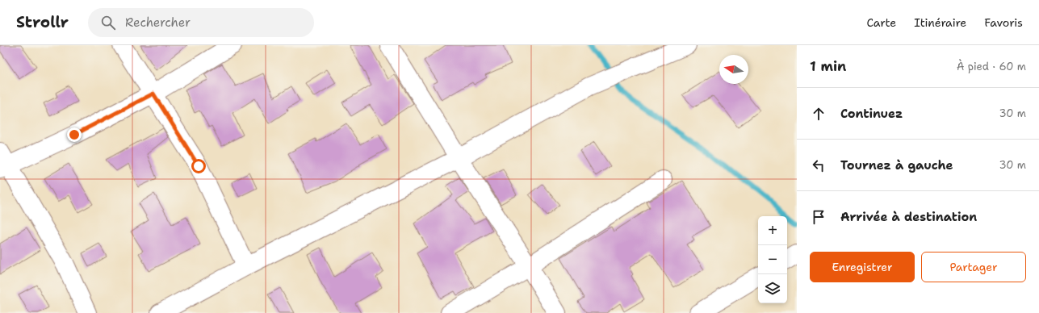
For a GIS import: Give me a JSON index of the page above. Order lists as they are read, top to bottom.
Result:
{
  "north": "left",
  "page": {
    "header": "Strollr",
    "search": "Rechercher",
    "nav": ["Carte", "Itinéraire", "Favoris"],
    "heading": ["1 min", "À pied · 60 m"],
    "list": [
      ["Continuez", "30 m"],
      ["Tournez à gauche", "30 m"],
      "Arrivée à destination"
    ],
    "map_buttons": ["+", "−"],
    "buttons": ["Enregistrer", "Partager"]
  }
}
